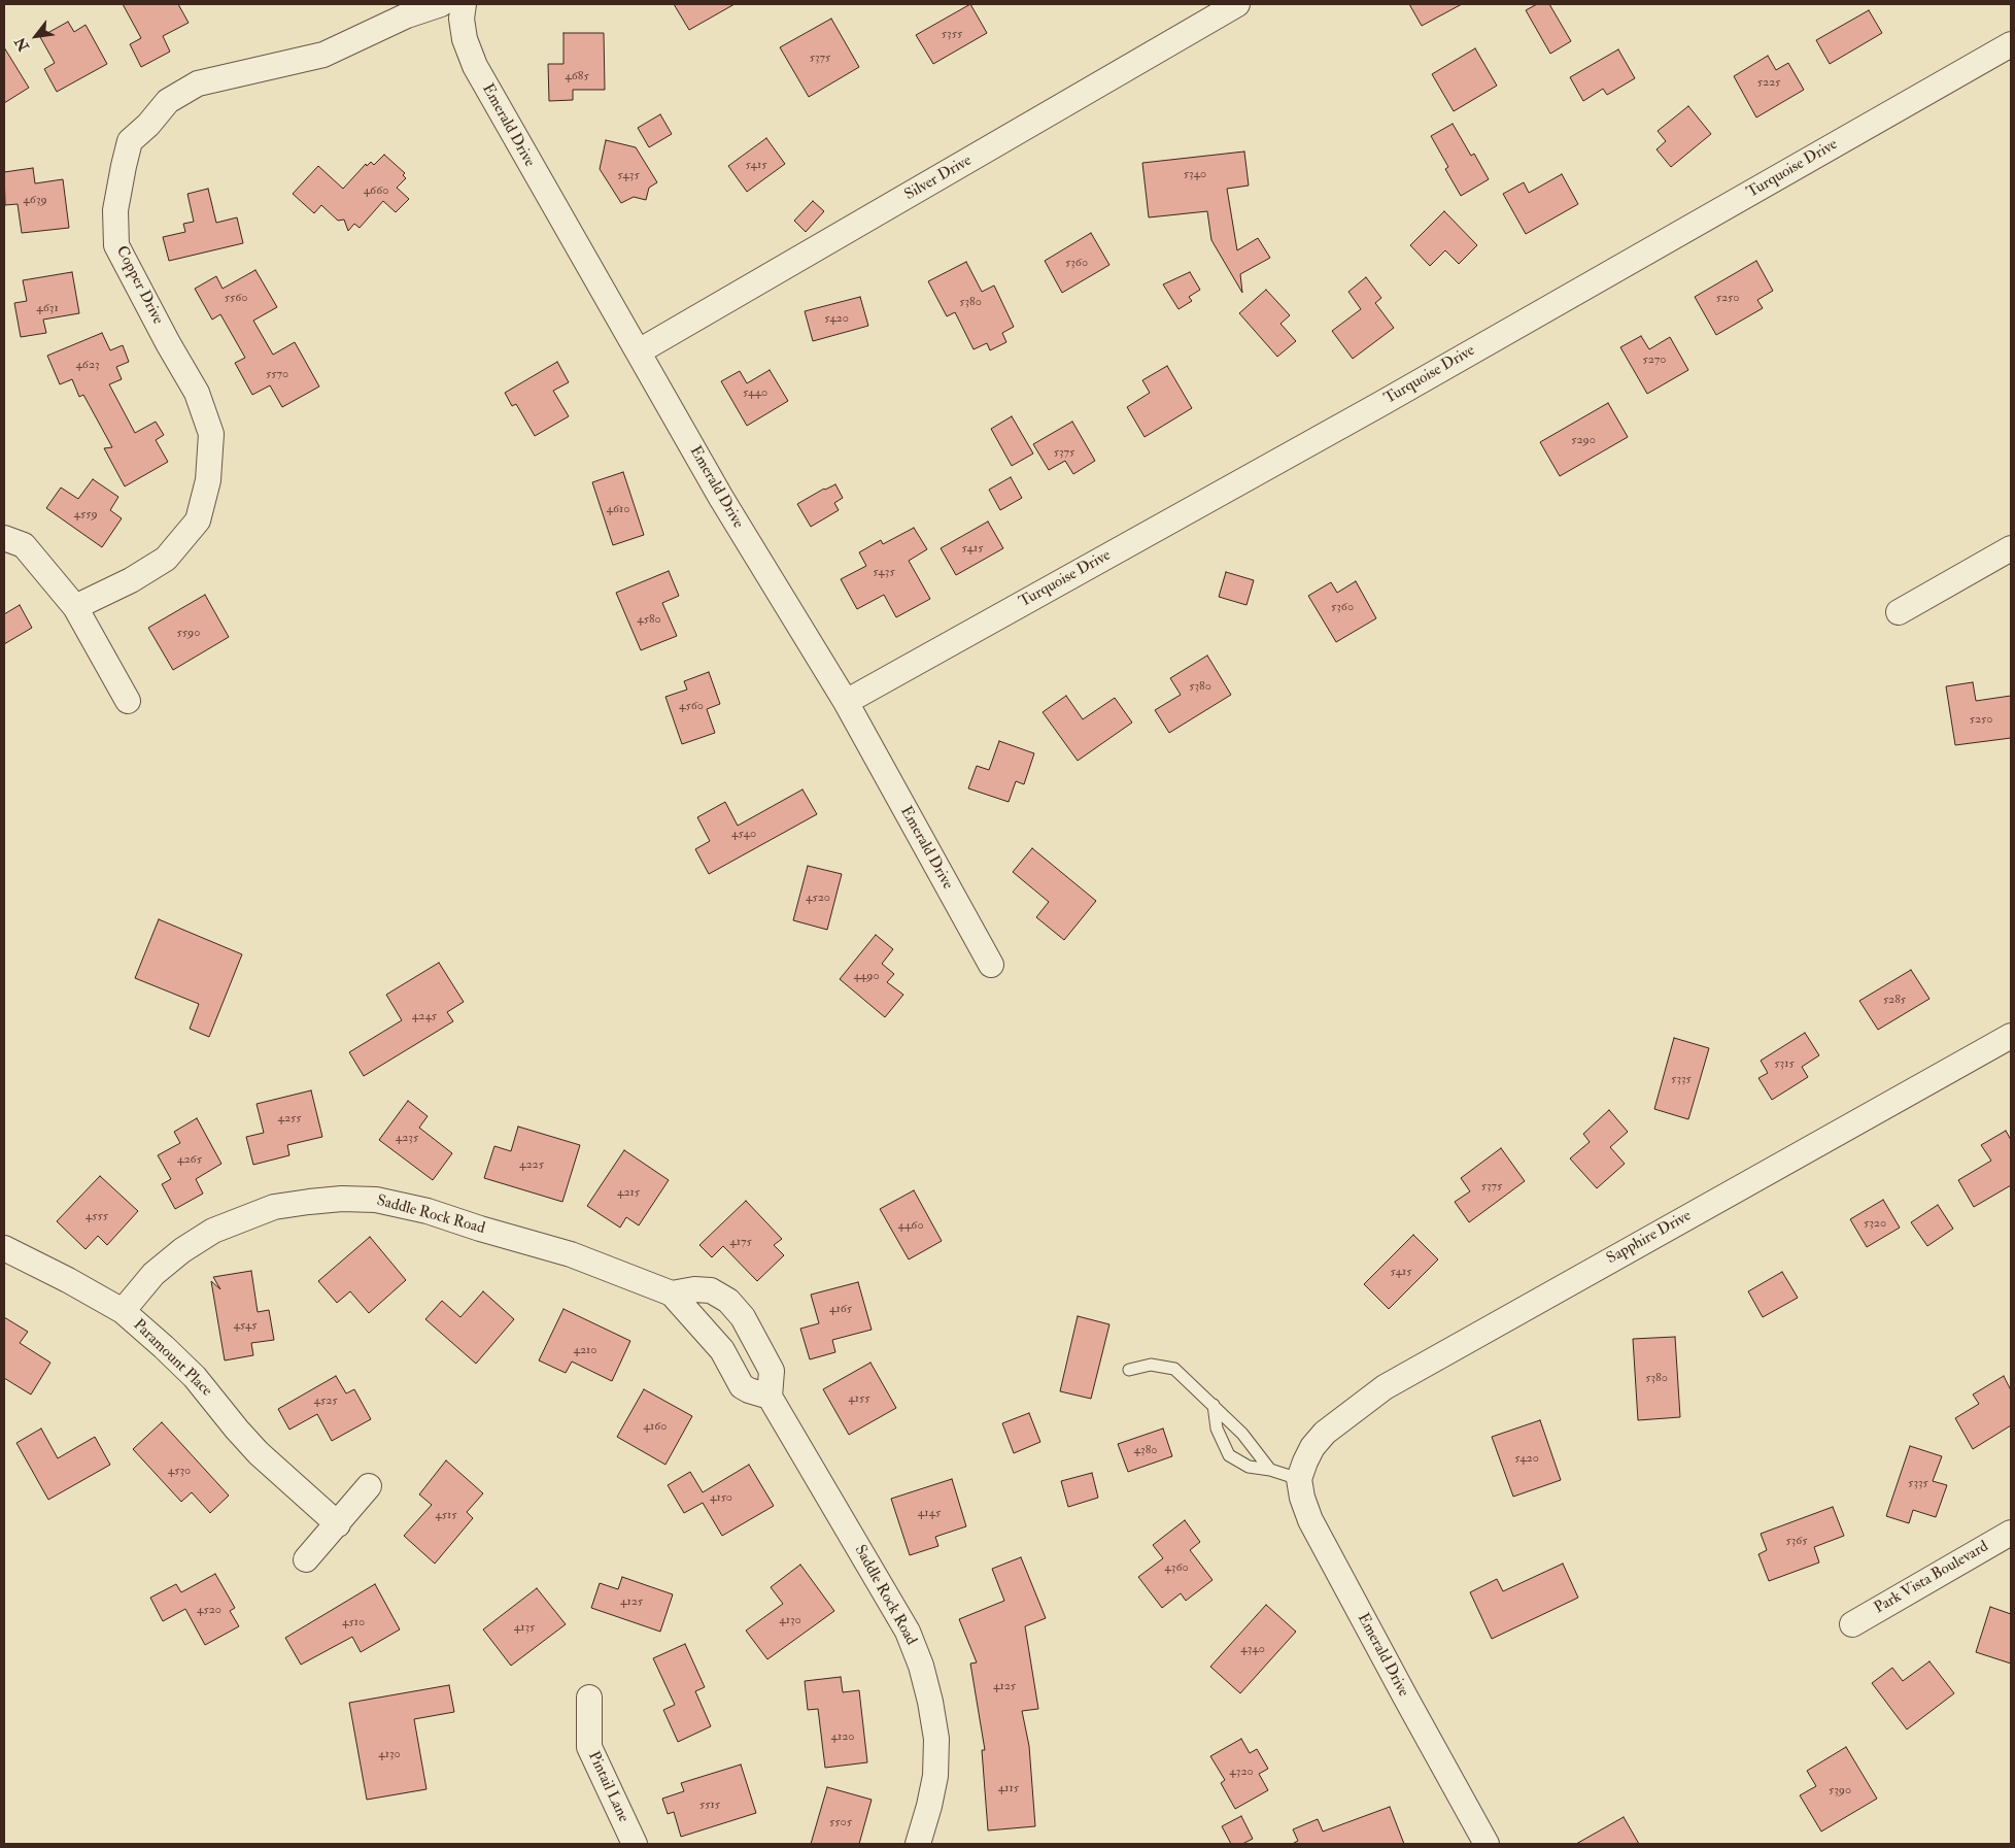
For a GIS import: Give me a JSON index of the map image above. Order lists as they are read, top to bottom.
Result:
{
  "streets": {
    "street": [
      "Emerald Drive",
      "Turquoise Drive",
      "Silver Drive",
      "Copper Drive",
      "Saddle Rock Road",
      "Sapphire Drive",
      "Paramount Place",
      "Park Vista Boulevard",
      "Pintail Lane"
    ]
  },
  "crossings": [
    ["Emerald Drive", "Turquoise Drive"],
    ["Emerald Drive", "Silver Drive"],
    ["Emerald Drive", "Sapphire Drive"],
    ["Saddle Rock Road", "Paramount Place"]
  ],
  "house_numbers": [
    "5355",
    "5375",
    "4685",
    "5225",
    "5415",
    "5340",
    "5435",
    "4660",
    "4639",
    "5360",
    "5560",
    "5250",
    "5380",
    "4631",
    "5420",
    "5270",
    "4623",
    "5570",
    "5440",
    "5290",
    "5375",
    "4610",
    "4559",
    "5415",
    "5435",
    "5360",
    "4580",
    "5590",
    "5380",
    "4560",
    "5250",
    "4540",
    "4520",
    "4490",
    "5285",
    "4245",
    "5315",
    "5335",
    "4255",
    "4235",
    "4265",
    "4225",
    "5375",
    "4215",
    "4555",
    "5320",
    "4460",
    "4175",
    "5415",
    "4165",
    "4545",
    "4210",
    "5380",
    "4155",
    "4525",
    "4160",
    "4380",
    "5420",
    "4530",
    "5335",
    "4150",
    "4145",
    "4515",
    "5365",
    "4360",
    "4125",
    "4520",
    "4130",
    "4510",
    "4135",
    "4340",
    "4125",
    "4120",
    "4130",
    "4320",
    "4115",
    "5390",
    "5515",
    "5505"
  ],
  "north": "bottom left"
}
